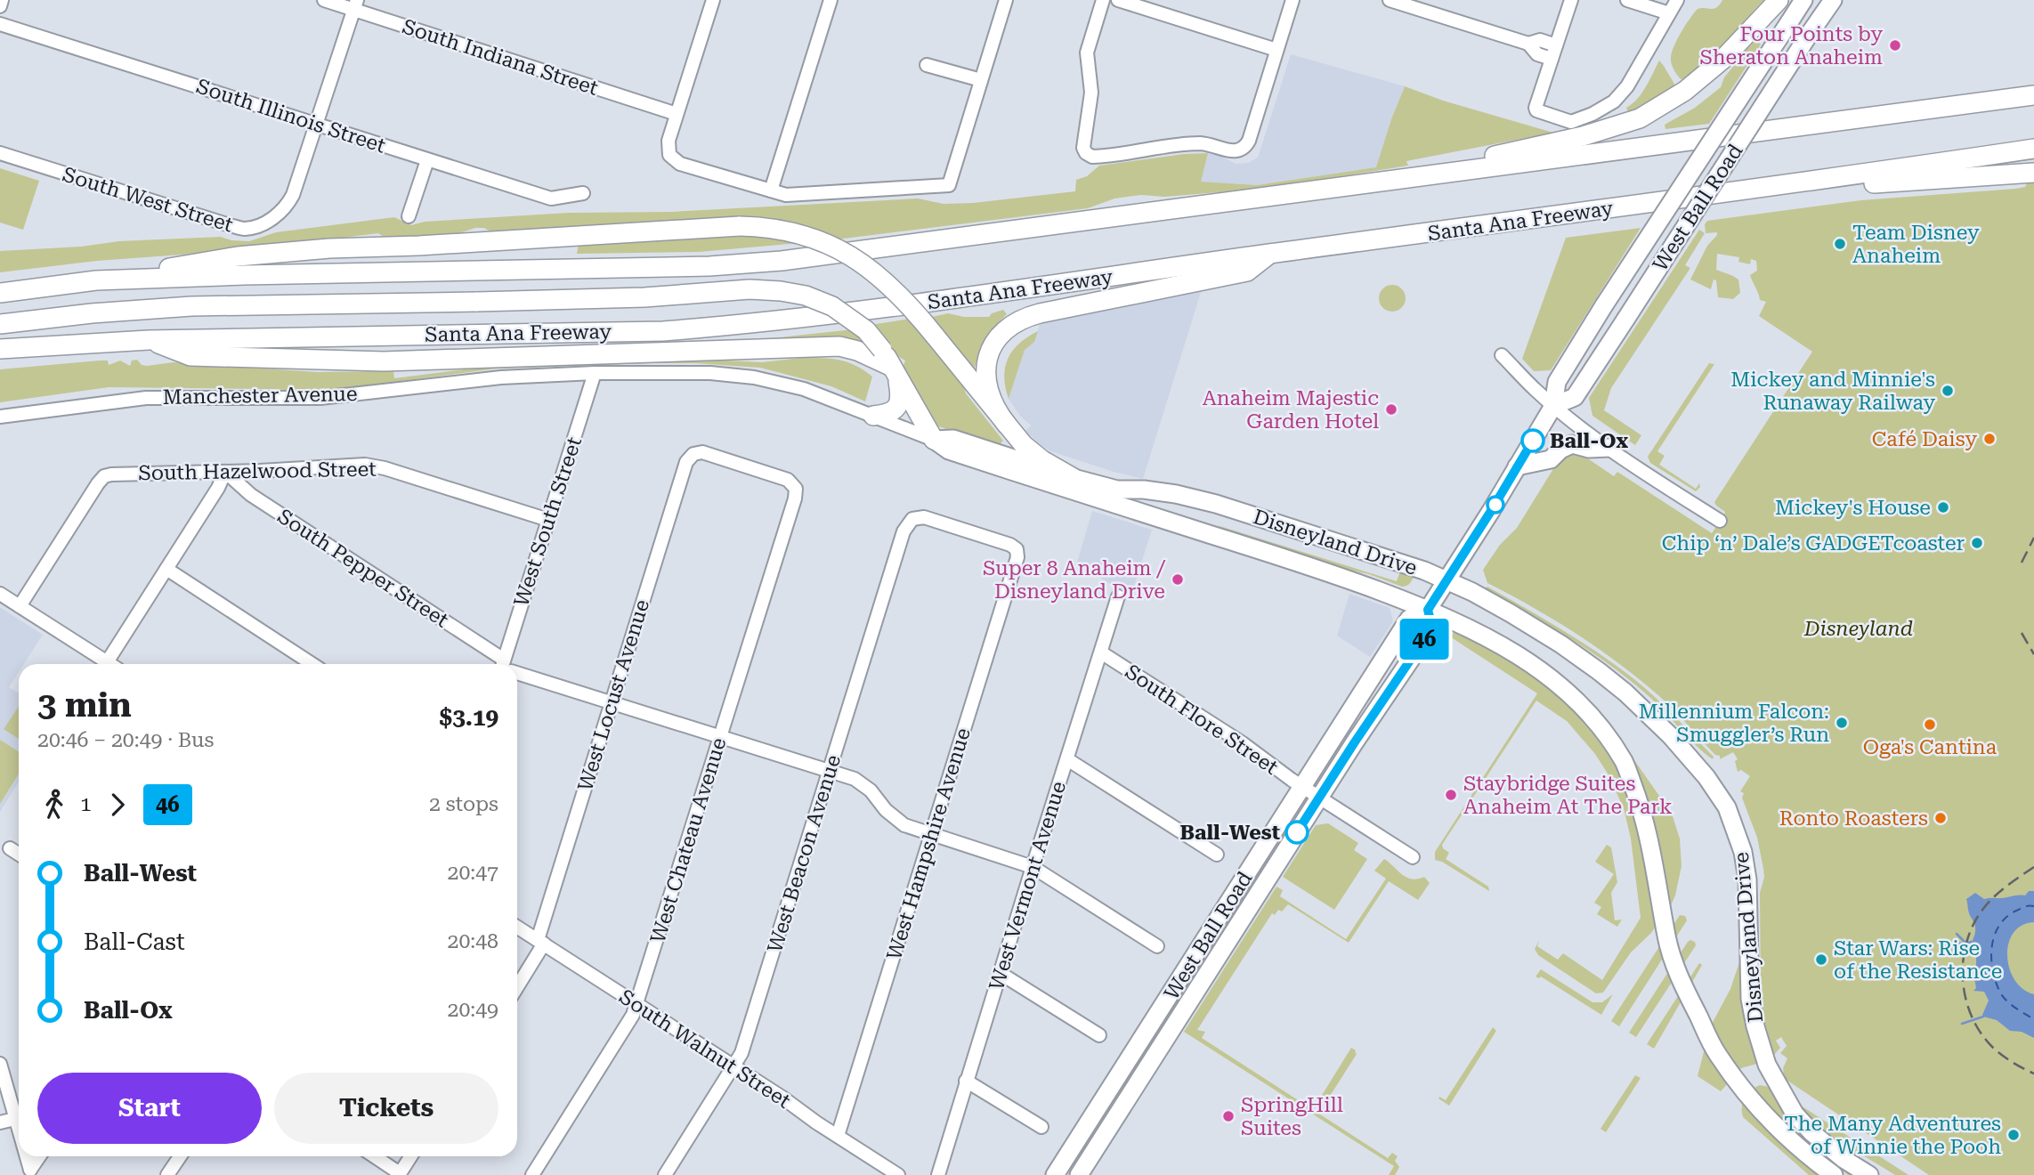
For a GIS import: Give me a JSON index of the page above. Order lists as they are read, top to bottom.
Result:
{
  "streets": {
    "highway": ["Santa Ana Freeway"],
    "main road": ["West Ball Road", "Disneyland Drive"],
    "street": [
      "South Indiana Street",
      "South Illinois Street",
      "South West Street",
      "Manchester Avenue",
      "South Hazelwood Street",
      "West South Street",
      "South Pepper Street",
      "West Locust Avenue",
      "South Flore Street",
      "West Chateau Avenue",
      "West Hampshire Avenue",
      "West Beacon Avenue",
      "West Vermont Avenue",
      "South Walnut Street"
    ]
  },
  "crossings": [
    ["South Illinois Street", "South West Street"],
    ["West Ball Road", "Disneyland Drive"],
    ["West Ball Road", "South Flore Street"],
    ["Manchester Avenue", "West South Street"],
    ["Manchester Avenue", "Disneyland Drive"],
    ["South Hazelwood Street", "West South Street"],
    ["South Hazelwood Street", "South Pepper Street"],
    ["West South Street", "Disneyland Drive"],
    ["South Pepper Street", "West Locust Avenue"],
    ["South Pepper Street", "West Chateau Avenue"],
    ["South Pepper Street", "West Hampshire Avenue"],
    ["South Pepper Street", "West Beacon Avenue"],
    ["South Pepper Street", "West Vermont Avenue"],
    ["West Locust Avenue", "West Chateau Avenue"],
    ["West Locust Avenue", "South Walnut Street"],
    ["South Flore Street", "West Vermont Avenue"],
    ["West Chateau Avenue", "South Walnut Street"],
    ["West Hampshire Avenue", "West Beacon Avenue"],
    ["West Hampshire Avenue", "South Walnut Street"],
    ["West Beacon Avenue", "South Walnut Street"]
  ],
  "parks": ["Disneyland"],
  "places": [
    "Four Points by Sheraton Anaheim",
    "Team Disney Anaheim",
    "Mickey and Minnie's Runaway Railway",
    "Anaheim Majestic Garden Hotel",
    "Café Daisy",
    "Ball-Ox",
    "Mickey's House",
    "Chip ‘n’ Dale’s GADGETcoaster",
    "Super 8 Anaheim / Disneyland Drive",
    "Millennium Falcon: Smuggler’s Run",
    "Oga's Cantina",
    "Staybridge Suites Anaheim At The Park",
    "Ronto Roasters",
    "Ball-West",
    "Star Wars: Rise of the Resistance",
    "SpringHill Suites",
    "The Many Adventures of Winnie the Pooh"
  ],
  "lines": ["bus line 46"],
  "page": {
    "on_map": "46",
    "heading": ["3 min", "20:46 – 20:49 · Bus", "$3.19"],
    "legs": ["1", "46", "2 stops"],
    "list": [
      {
        "name": "Ball-West",
        "value": "20:47"
      },
      {
        "name": "Ball-Cast",
        "value": "20:48"
      },
      {
        "name": "Ball-Ox",
        "value": "20:49"
      }
    ],
    "buttons": ["Start", "Tickets"]
  }
}
